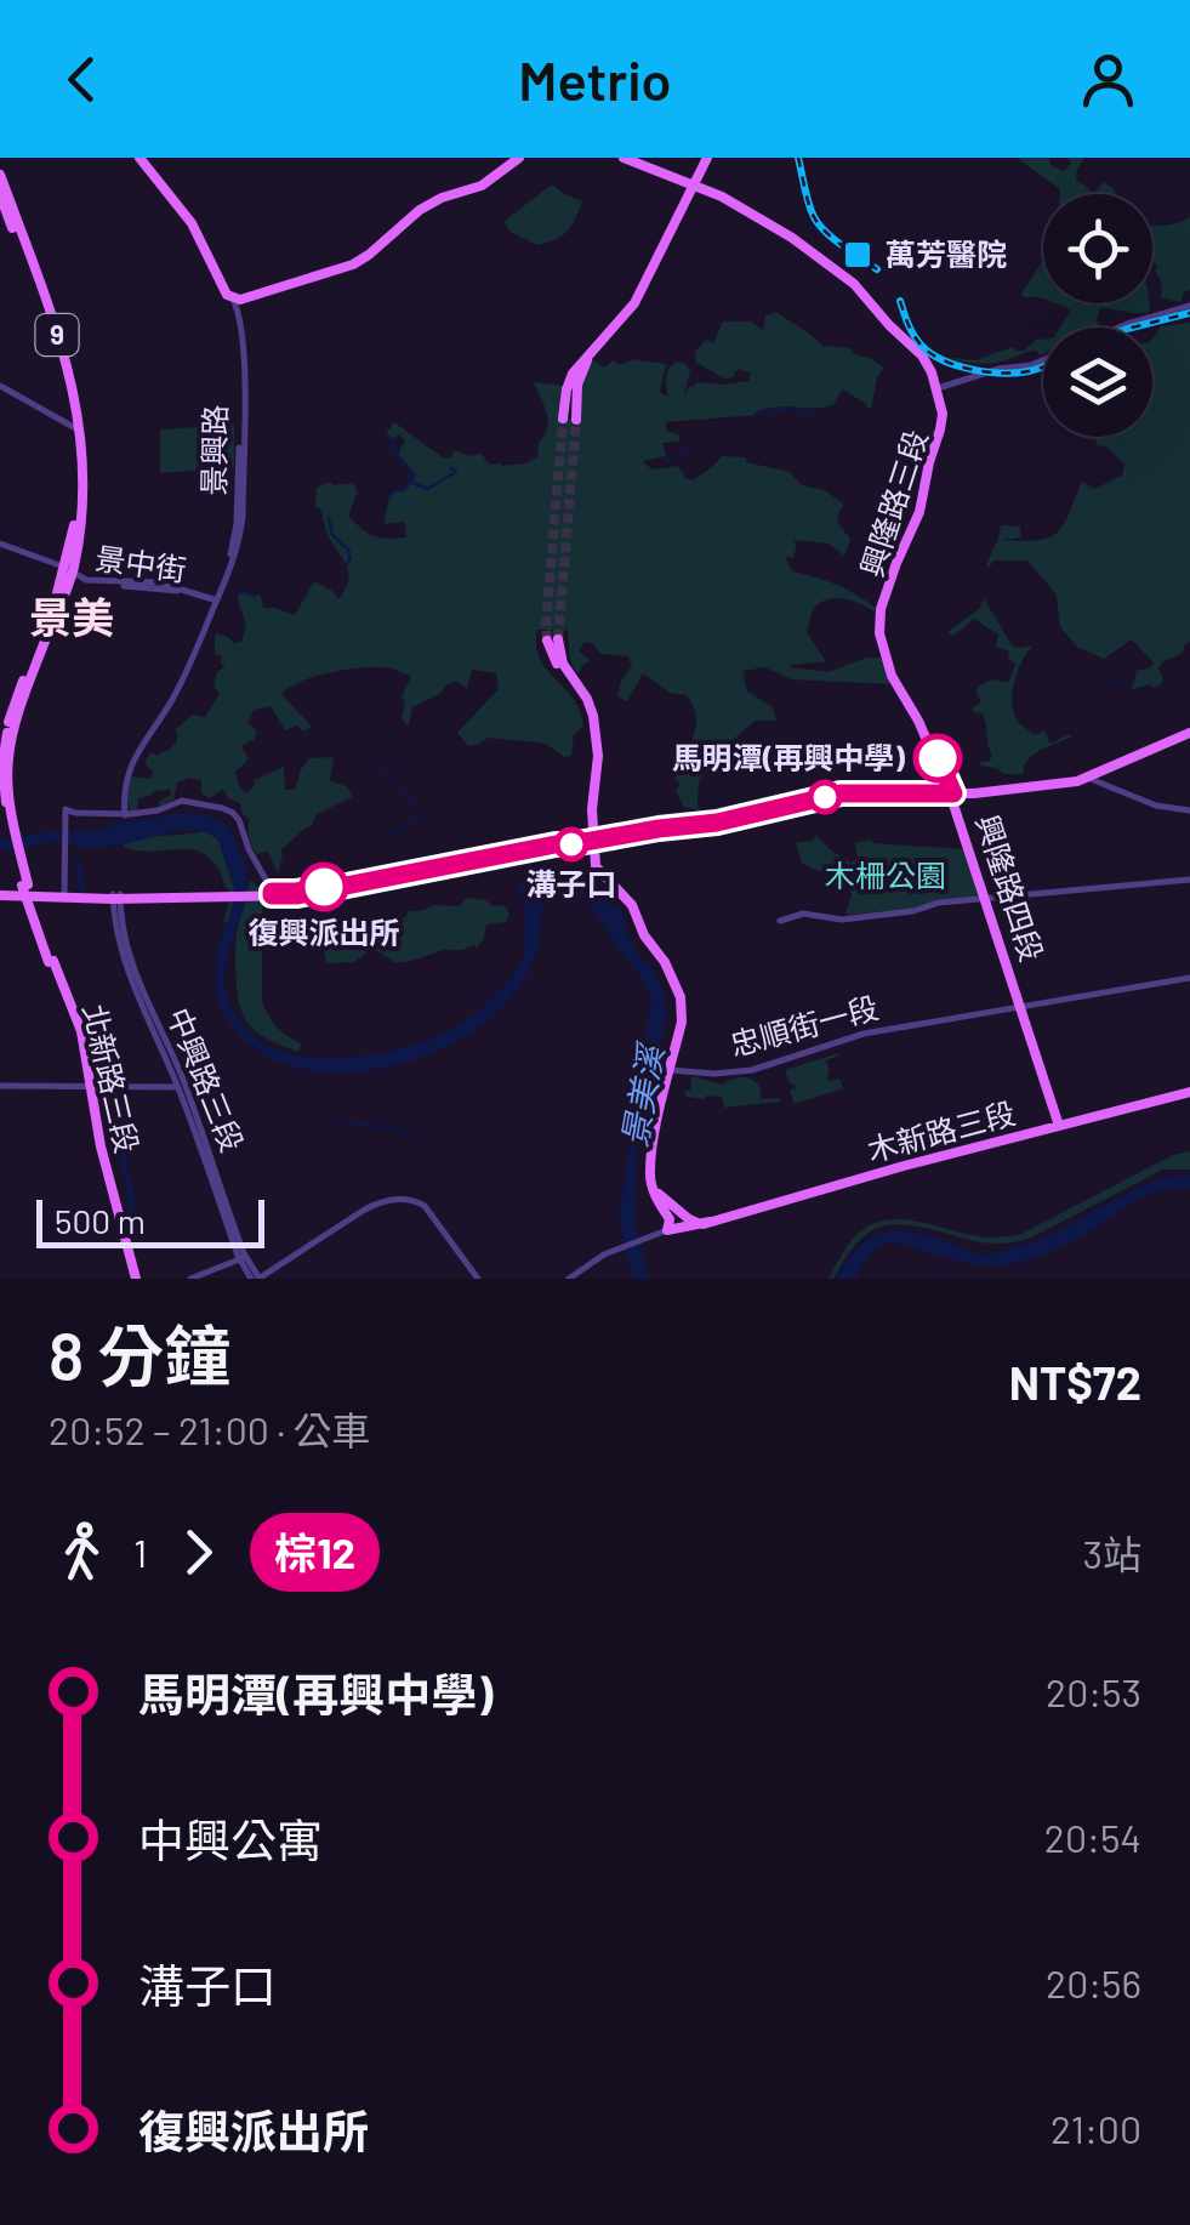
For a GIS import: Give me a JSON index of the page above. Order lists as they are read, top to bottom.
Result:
{
  "streets": {
    "main road": [
      "9",
      "興隆路三段",
      "興隆路四段",
      "北新路三段",
      "木新路三段"
    ],
    "street": [
      "景興路",
      "景中街",
      "忠順街一段",
      "中興路三段"
    ]
  },
  "crossings": [
    ["9", "景中街"],
    ["9", "北新路三段"],
    ["景興路", "景中街"],
    ["興隆路三段", "興隆路四段"],
    ["景中街", "北新路三段"],
    ["興隆路四段", "忠順街一段"],
    ["興隆路四段", "木新路三段"]
  ],
  "districts": ["景美"],
  "water": ["景美溪"],
  "parks": ["木柵公園"],
  "places": {
    "transit": ["萬芳醫院"],
    "other": ["馬明潭(再興中學)", "溝子口", "復興派出所"]
  },
  "lines": ["bus line 棕12"],
  "scale_bar": "500 m",
  "page": {
    "header": "Metrio",
    "scale": "500 m",
    "heading": ["8 分鐘", "20:52 – 21:00 · 公車", "NT$72"],
    "legs": ["1", "棕12", "3站"],
    "list": [
      {
        "name": "馬明潭(再興中學)",
        "value": "20:53"
      },
      {
        "name": "中興公寓",
        "value": "20:54"
      },
      {
        "name": "溝子口",
        "value": "20:56"
      },
      {
        "name": "復興派出所",
        "value": "21:00"
      }
    ]
  }
}
